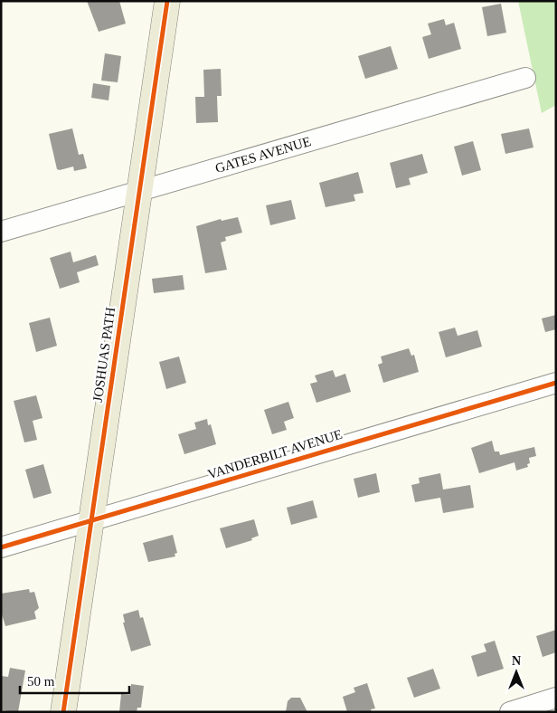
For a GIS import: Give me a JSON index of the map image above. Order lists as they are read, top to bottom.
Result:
{
  "streets": {
    "main road": ["JOSHUAS PATH"],
    "street": ["GATES AVENUE", "VANDERBILT AVENUE"]
  },
  "crossings": [
    ["GATES AVENUE", "JOSHUAS PATH"],
    ["JOSHUAS PATH", "VANDERBILT AVENUE"]
  ],
  "scale_bar": "50 m",
  "north": "top"
}
